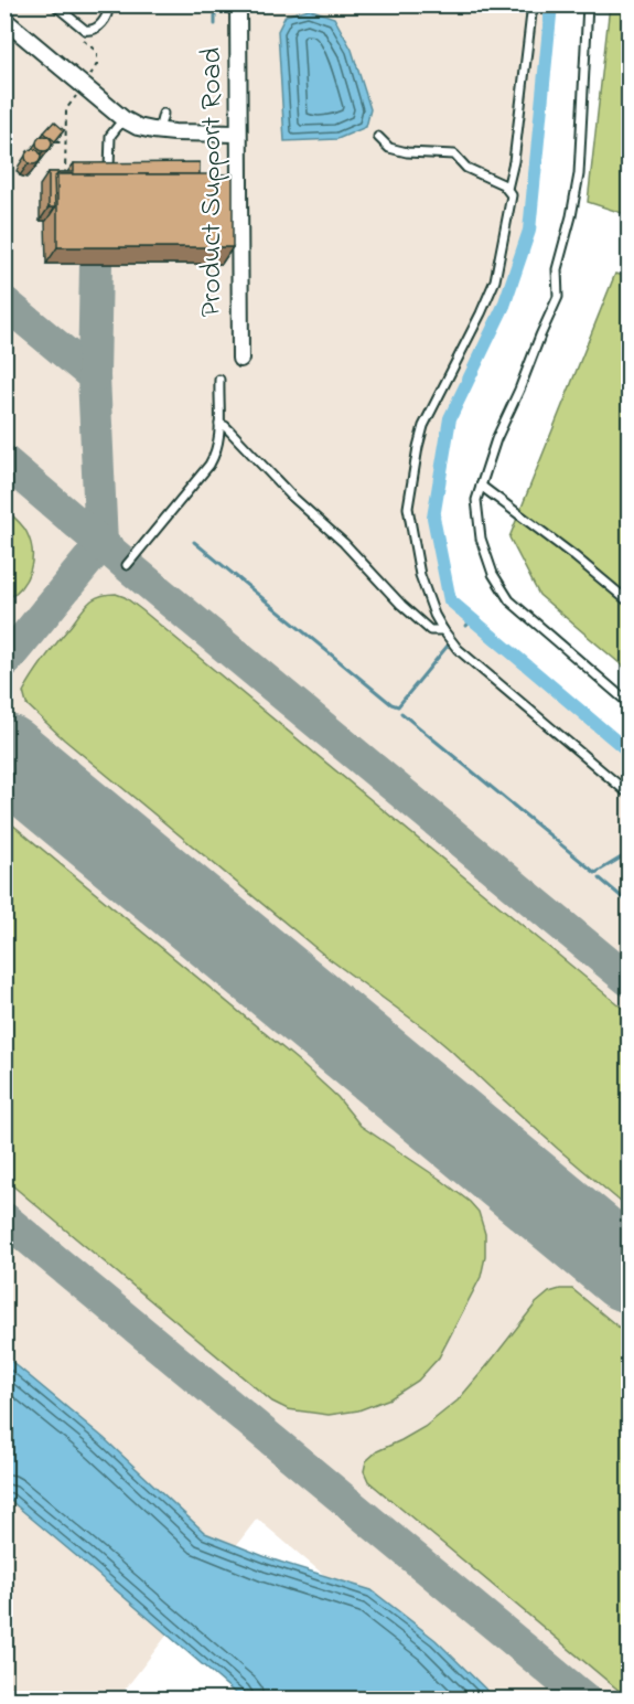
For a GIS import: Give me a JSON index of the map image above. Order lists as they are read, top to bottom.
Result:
{
  "streets": {
    "street": ["Product Support Road"]
  }
}
